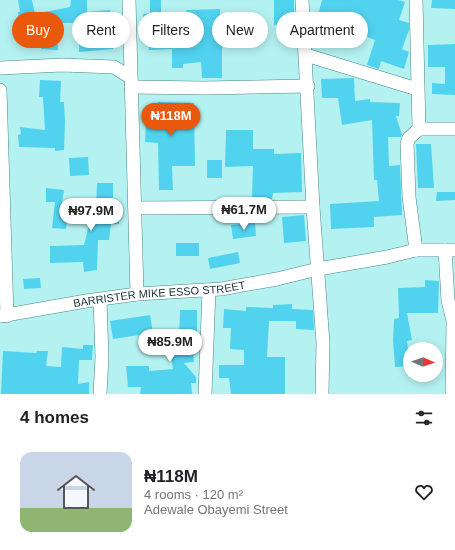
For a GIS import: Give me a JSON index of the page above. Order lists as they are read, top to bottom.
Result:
{
  "streets": {
    "street": ["BARRISTER MIKE ESSO STREET"]
  },
  "north": "right",
  "page": {
    "chip": [
      "Buy",
      "Rent",
      "Filters",
      "New",
      "Apartment"
    ],
    "price": [
      "₦118M",
      "₦61.7M",
      "₦97.9M",
      "₦85.9M"
    ],
    "heading": "4 homes",
    "list": [
      {
        "name": "₦118M",
        "note": "4 rooms · 120 m² · Adewale Obayemi Street"
      }
    ]
  }
}
